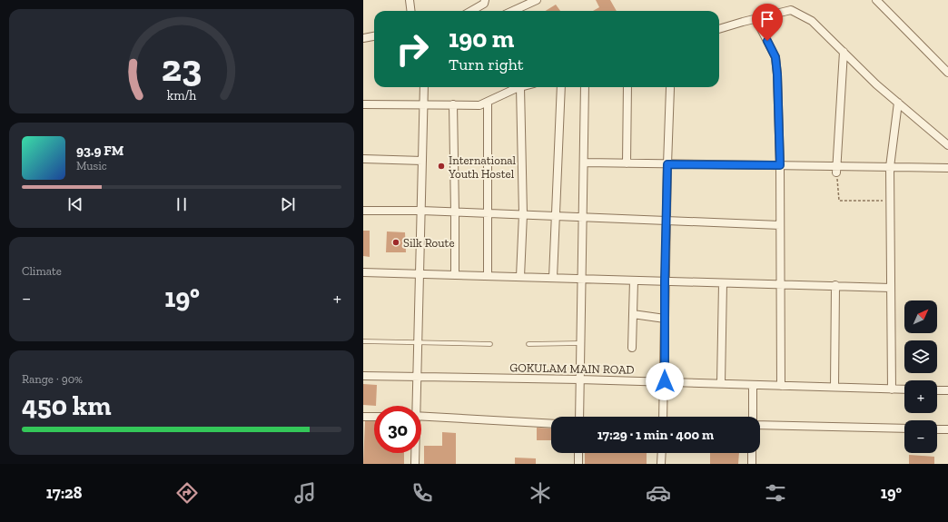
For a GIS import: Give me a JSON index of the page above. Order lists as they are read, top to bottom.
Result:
{
  "streets": {
    "street": ["GOKULAM MAIN ROAD"]
  },
  "places": ["International Youth Hostel", "Silk Route"],
  "north": "top right",
  "page": {
    "turn": ["190 m", "Turn right"],
    "song": ["93.9 FM", "Music"],
    "tile": [
      "Climate",
      ["Range · 90%", "450 km"]
    ],
    "heat": ["−", "19°", "+"],
    "map_buttons": ["+", "−"],
    "limit": "30",
    "trip": "17:29 · 1 min · 400 m",
    "tabs": ["17:28", "19°"],
    "gauge": ["23", "km/h"]
  }
}
